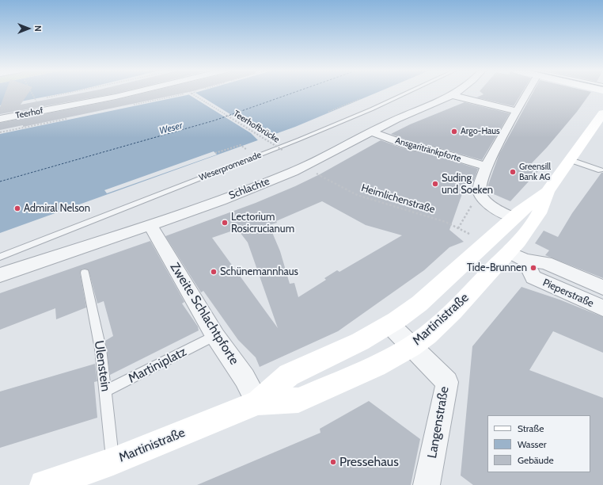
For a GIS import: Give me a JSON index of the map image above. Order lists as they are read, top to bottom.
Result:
{
  "streets": {
    "main road": ["Martinistraße"],
    "street": [
      "Teerhof",
      "Ansgaritränkpforte",
      "Schlachte",
      "Pieperstraße",
      "Zweite Schlachtpforte",
      "Langenstraße"
    ],
    "lane": ["Weserpromenade", "Martiniplatz", "Ulenstein"],
    "path": ["Teerhofbrücke", "Heimlichenstraße"]
  },
  "crossings": [
    ["Ansgaritränkpforte", "Schlachte"],
    ["Schlachte", "Heimlichenstraße"],
    ["Schlachte", "Zweite Schlachtpforte"],
    ["Heimlichenstraße", "Martinistraße"],
    ["Pieperstraße", "Martinistraße"],
    ["Zweite Schlachtpforte", "Martinistraße"],
    ["Zweite Schlachtpforte", "Martiniplatz"],
    ["Martinistraße", "Ulenstein"],
    ["Martinistraße", "Langenstraße"],
    ["Martiniplatz", "Ulenstein"]
  ],
  "water": ["Weser"],
  "places": [
    "Argo-Haus",
    "Greensill Bank AG",
    "Suding und Soeken",
    "Admiral Nelson",
    "Lectorium Rosicrucianum",
    "Tide-Brunnen",
    "Schünemannhaus",
    "Pressehaus"
  ],
  "legend": ["Straße", "Wasser", "Gebäude"],
  "north": "right"
}
